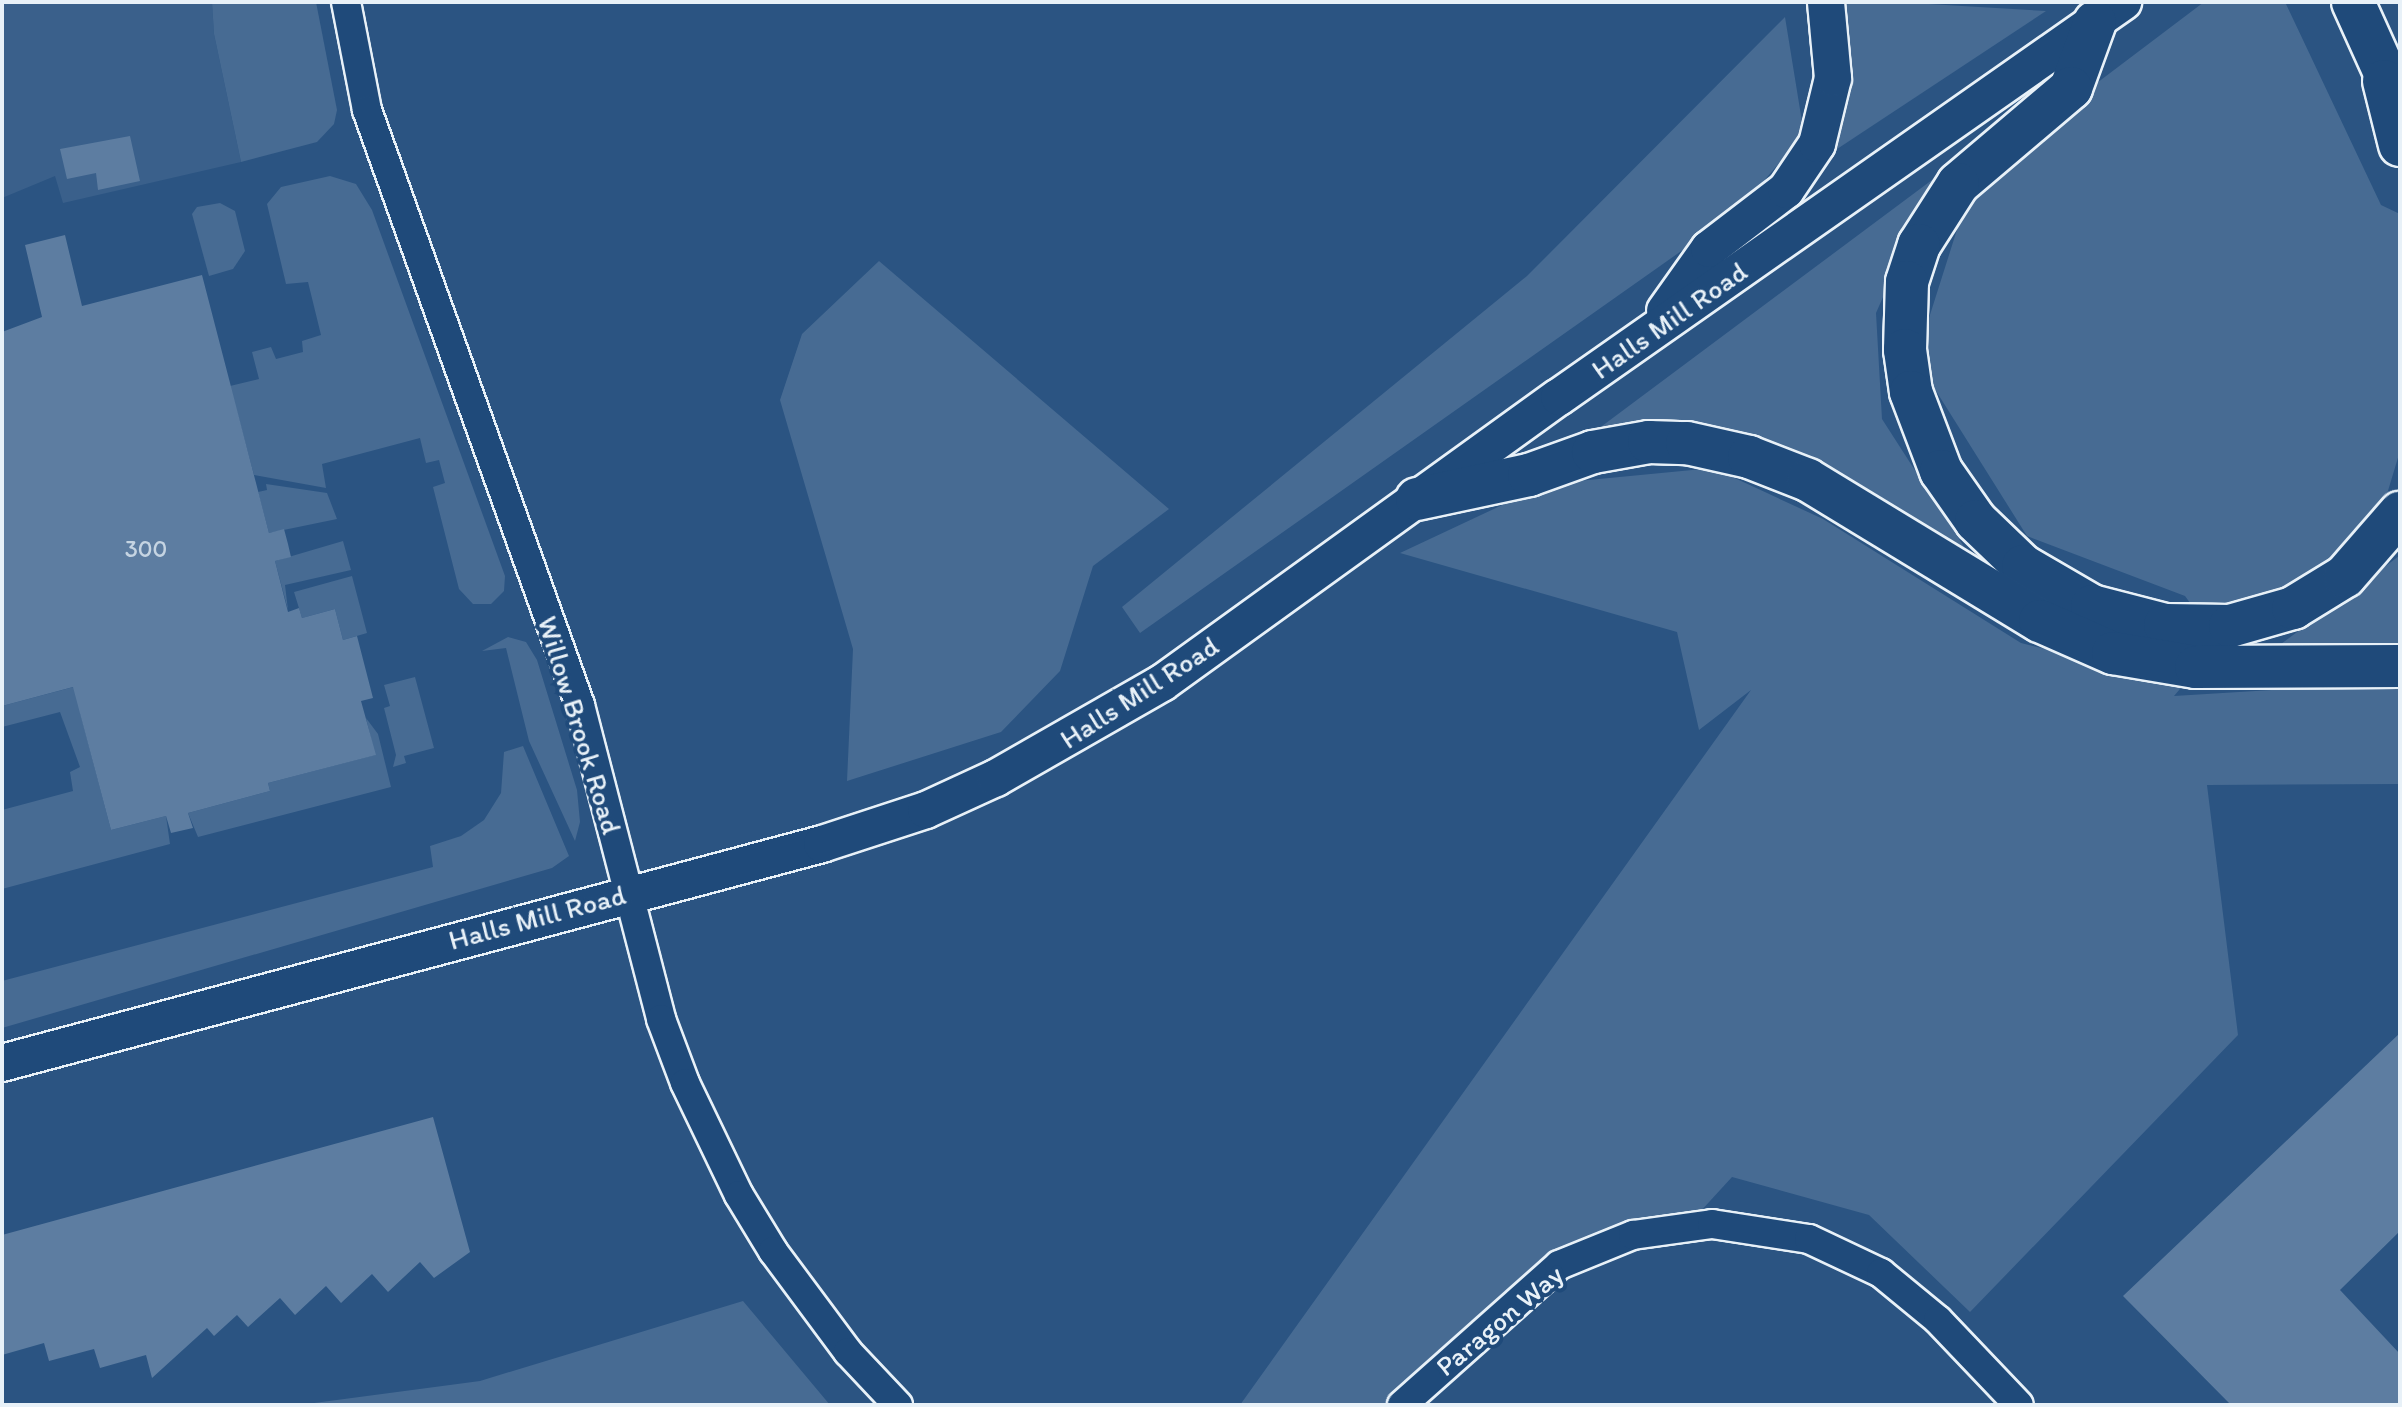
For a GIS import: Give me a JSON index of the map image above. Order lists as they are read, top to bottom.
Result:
{
  "streets": {
    "main road": ["Halls Mill Road"],
    "street": ["Willow Brook Road", "Paragon Way"]
  },
  "crossings": [
    ["Halls Mill Road", "Willow Brook Road"]
  ],
  "house_numbers": ["300"]
}
